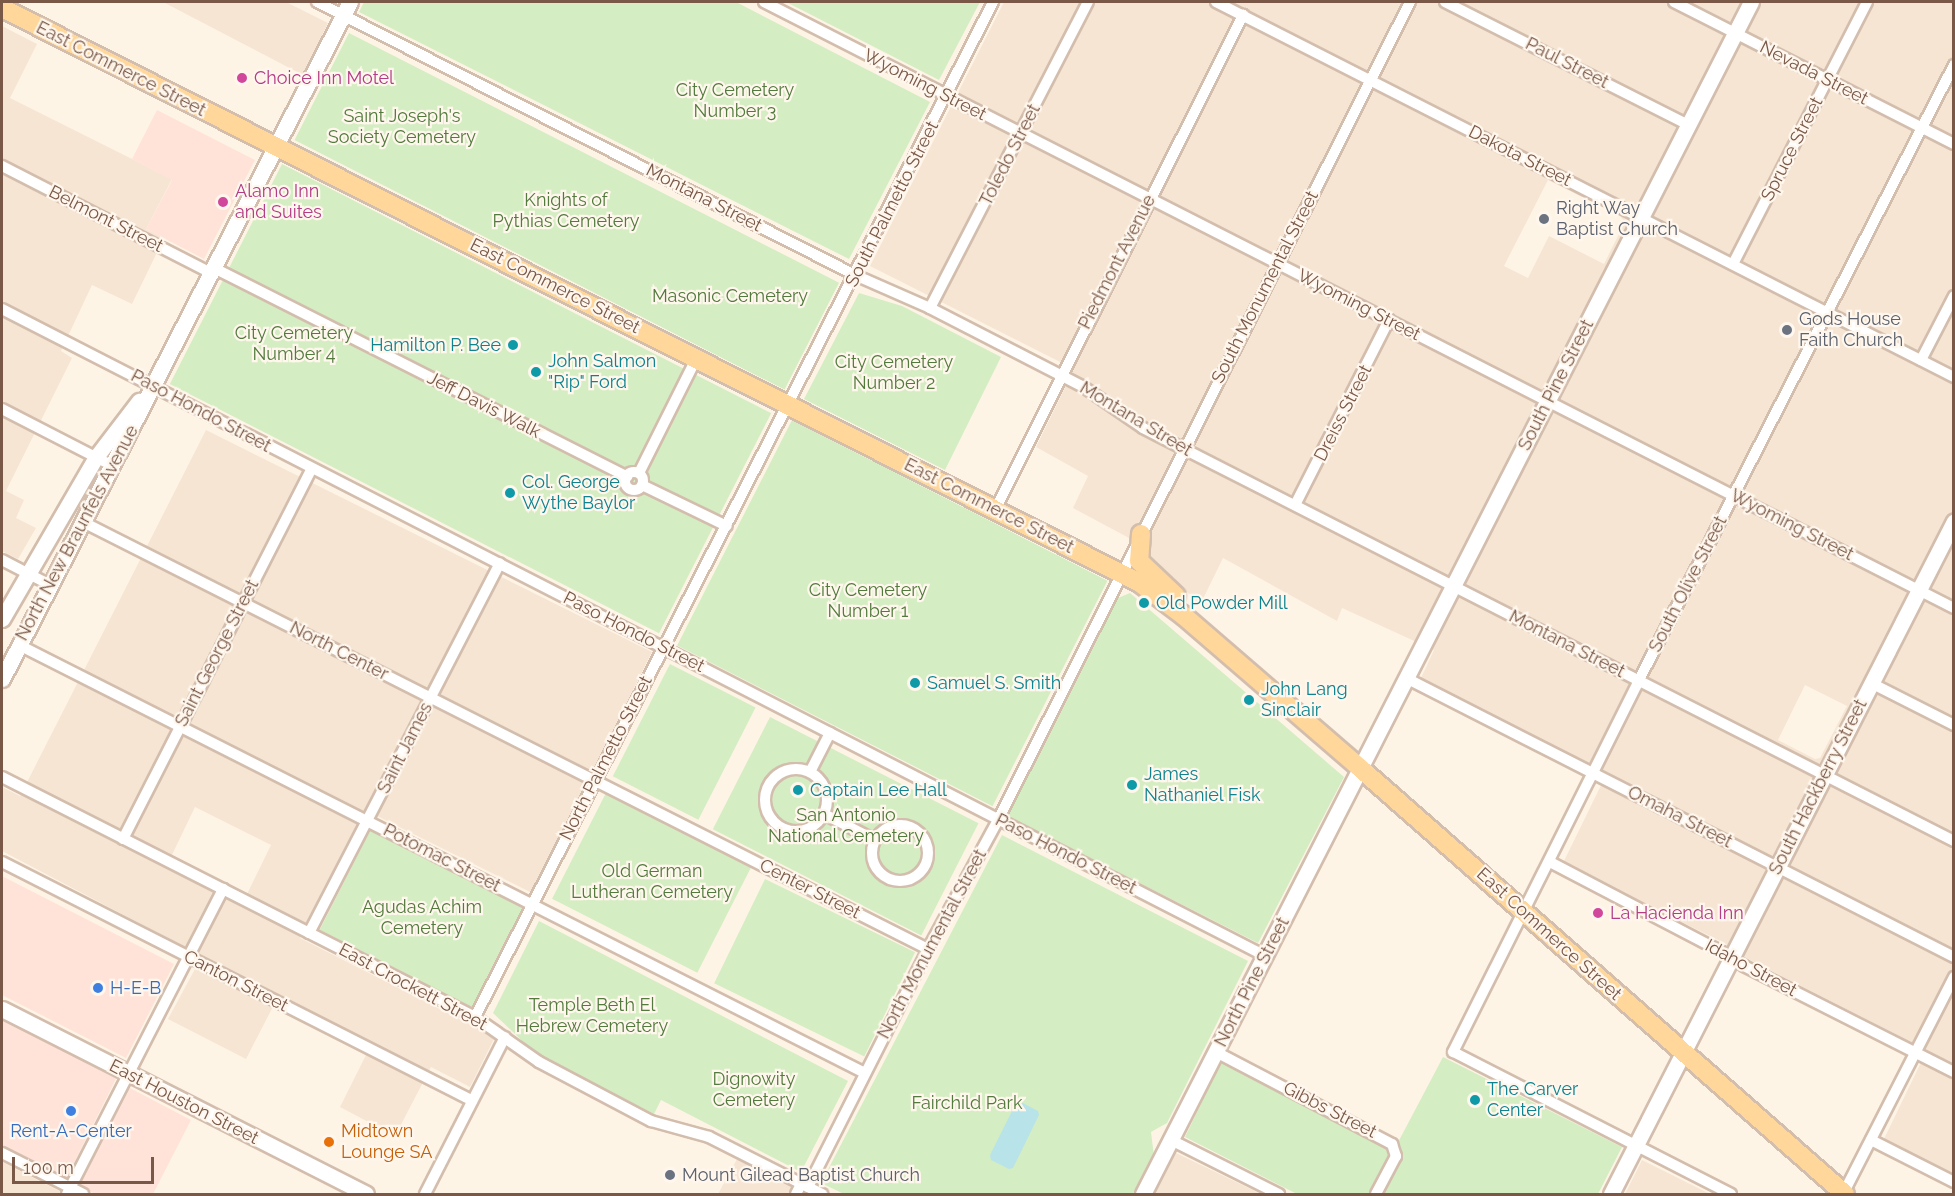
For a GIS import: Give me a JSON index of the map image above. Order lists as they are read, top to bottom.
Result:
{
  "streets": {
    "main road": [
      "East Commerce Street",
      "South Pine Street",
      "North New Braunfels Avenue",
      "South Hackberry Street",
      "North Pine Street",
      "East Houston Street"
    ],
    "street": [
      "Paul Street",
      "Nevada Street",
      "Wyoming Street",
      "Spruce Street",
      "Toledo Street",
      "Dakota Street",
      "Montana Street",
      "South Palmetto Street",
      "Belmont Street",
      "Piedmont Avenue",
      "South Monumental Street",
      "Jeff Davis Walk",
      "Paso Hondo Street",
      "Dreiss Street",
      "South Olive Street",
      "North Center",
      "Saint George Street",
      "Saint James",
      "North Palmetto Street",
      "Omaha Street",
      "Potomac Street",
      "Center Street",
      "North Monumental Street",
      "Idaho Street",
      "Canton Street",
      "East Crockett Street",
      "Gibbs Street"
    ]
  },
  "crossings": [
    ["Paul Street", "South Pine Street"],
    ["East Commerce Street", "South Palmetto Street"],
    ["East Commerce Street", "Piedmont Avenue"],
    ["East Commerce Street", "South Monumental Street"],
    ["East Commerce Street", "South Pine Street"],
    ["East Commerce Street", "North New Braunfels Avenue"],
    ["East Commerce Street", "South Olive Street"],
    ["East Commerce Street", "North Palmetto Street"],
    ["East Commerce Street", "South Hackberry Street"],
    ["East Commerce Street", "North Monumental Street"],
    ["East Commerce Street", "North Pine Street"],
    ["Nevada Street", "Spruce Street"],
    ["Nevada Street", "South Pine Street"],
    ["Nevada Street", "South Olive Street"],
    ["Wyoming Street", "Toledo Street"],
    ["Wyoming Street", "South Palmetto Street"],
    ["Wyoming Street", "Piedmont Avenue"],
    ["Wyoming Street", "South Monumental Street"],
    ["Wyoming Street", "South Pine Street"],
    ["Wyoming Street", "Dreiss Street"],
    ["Wyoming Street", "South Olive Street"],
    ["Wyoming Street", "South Hackberry Street"],
    ["Spruce Street", "Dakota Street"],
    ["Toledo Street", "Montana Street"],
    ["Dakota Street", "Piedmont Avenue"],
    ["Dakota Street", "South Monumental Street"],
    ["Dakota Street", "South Pine Street"],
    ["Dakota Street", "South Olive Street"],
    ["Montana Street", "South Palmetto Street"],
    ["Montana Street", "Piedmont Avenue"],
    ["Montana Street", "South Monumental Street"],
    ["Montana Street", "South Pine Street"],
    ["Montana Street", "Dreiss Street"],
    ["Montana Street", "North New Braunfels Avenue"],
    ["Montana Street", "South Olive Street"],
    ["Montana Street", "South Hackberry Street"],
    ["South Palmetto Street", "North Palmetto Street"],
    ["Belmont Street", "Jeff Davis Walk"],
    ["Belmont Street", "North New Braunfels Avenue"],
    ["South Monumental Street", "North Monumental Street"],
    ["South Pine Street", "Omaha Street"],
    ["South Pine Street", "North Pine Street"],
    ["Jeff Davis Walk", "North New Braunfels Avenue"],
    ["Paso Hondo Street", "North New Braunfels Avenue"],
    ["Paso Hondo Street", "Saint George Street"],
    ["Paso Hondo Street", "Saint James"],
    ["Paso Hondo Street", "North Palmetto Street"],
    ["Paso Hondo Street", "North Monumental Street"],
    ["Paso Hondo Street", "North Pine Street"],
    ["North New Braunfels Avenue", "North Center"],
    ["North New Braunfels Avenue", "Potomac Street"],
    ["South Olive Street", "South Hackberry Street"],
    ["South Olive Street", "Omaha Street"],
    ["South Olive Street", "Idaho Street"],
    ["North Center", "Saint George Street"],
    ["North Center", "Saint James"],
    ["North Center", "North Palmetto Street"],
    ["North Center", "Center Street"],
    ["Saint George Street", "Potomac Street"],
    ["Saint George Street", "East Crockett Street"],
    ["Saint James", "Potomac Street"],
    ["Saint James", "East Crockett Street"],
    ["North Palmetto Street", "Potomac Street"],
    ["North Palmetto Street", "Center Street"],
    ["North Palmetto Street", "East Crockett Street"],
    ["South Hackberry Street", "Omaha Street"],
    ["South Hackberry Street", "Idaho Street"],
    ["Potomac Street", "North Monumental Street"],
    ["Center Street", "North Monumental Street"],
    ["North Monumental Street", "East Crockett Street"],
    ["North Pine Street", "Gibbs Street"]
  ],
  "parks": [
    "City Cemetery Number 3",
    "Saint Joseph's Society Cemetery",
    "Knights of Pythias Cemetery",
    "Masonic Cemetery",
    "City Cemetery Number 4",
    "City Cemetery Number 2",
    "City Cemetery Number 1",
    "San Antonio National Cemetery",
    "Old German Lutheran Cemetery",
    "Agudas Achim Cemetery",
    "Temple Beth El Hebrew Cemetery",
    "Dignowity Cemetery",
    "Fairchild Park"
  ],
  "places": [
    "Choice Inn Motel",
    "Alamo Inn and Suites",
    "Right Way Baptist Church",
    "Gods House Faith Church",
    "Hamilton P. Bee",
    "John Salmon \"Rip\" Ford",
    "Col. George Wythe Baylor",
    "Old Powder Mill",
    "Samuel S. Smith",
    "John Lang Sinclair",
    "James Nathaniel Fisk",
    "Captain Lee Hall",
    "La Hacienda Inn",
    "H-E-B",
    "The Carver Center",
    "Rent-A-Center",
    "Midtown Lounge SA",
    "Mount Gilead Baptist Church"
  ],
  "scale_bar": "100 m"
}
